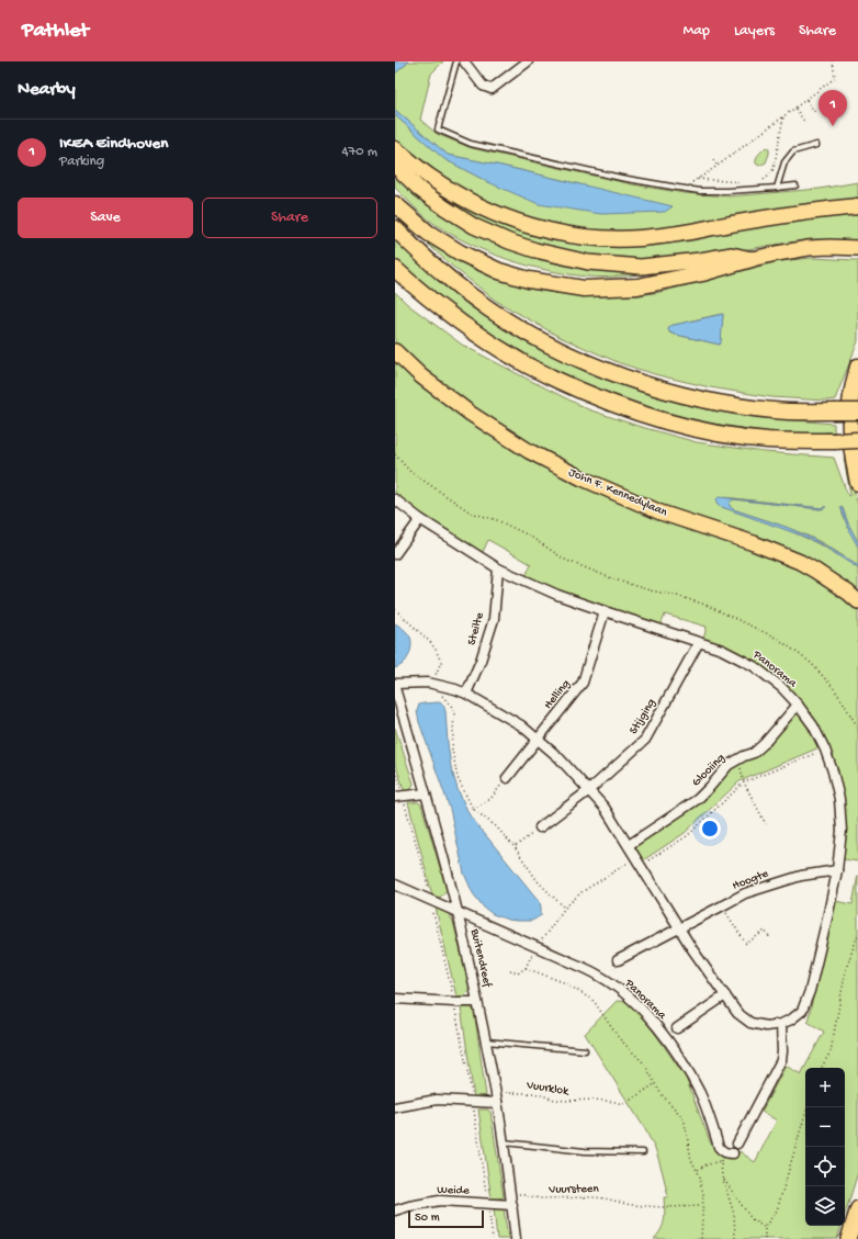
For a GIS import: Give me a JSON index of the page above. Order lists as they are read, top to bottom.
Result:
{
  "streets": {
    "highway": ["John F. Kennedylaan"],
    "street": [
      "Steilte",
      "Panorama",
      "Helling",
      "Stijging",
      "Glooiing",
      "Hoogte",
      "Buitendreef",
      "Weide"
    ],
    "path": ["Vuurklok", "Vuursteen"]
  },
  "crossings": [
    ["Steilte", "Panorama"],
    ["Panorama", "Helling"],
    ["Panorama", "Stijging"],
    ["Panorama", "Glooiing"],
    ["Panorama", "Hoogte"],
    ["Panorama", "Buitendreef"],
    ["Buitendreef", "Vuurklok"],
    ["Buitendreef", "Vuursteen"],
    ["Buitendreef", "Weide"]
  ],
  "scale_bar": "50 m",
  "page": {
    "header": "Pathlet",
    "nav": ["Map", "Layers", "Share"],
    "heading": "Nearby",
    "pins": "1",
    "list": [
      {
        "mark": "1",
        "name": "IKEA Eindhoven",
        "note": "Parking",
        "value": "470 m"
      }
    ],
    "buttons": ["Save", "Share"],
    "map_buttons": ["+", "−"],
    "scale": "50 m"
  }
}
